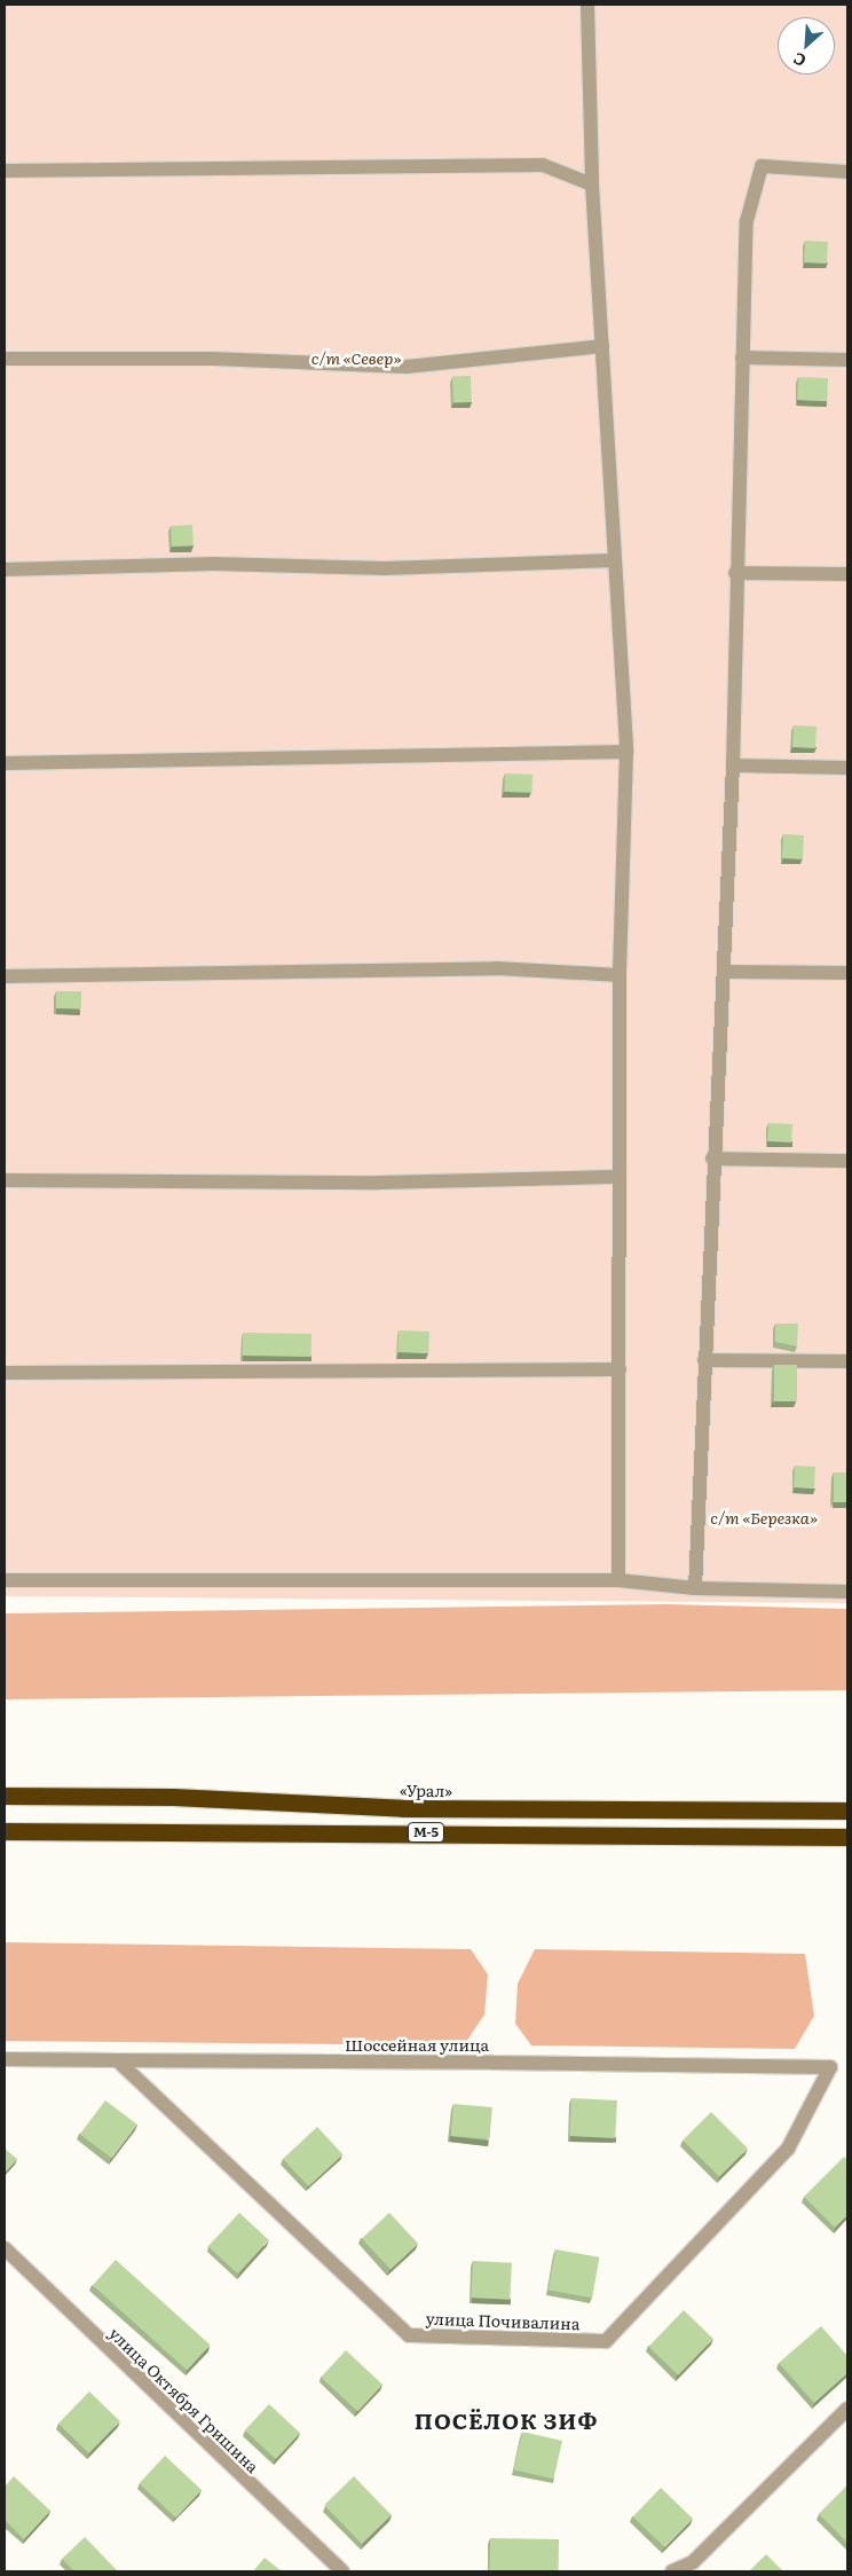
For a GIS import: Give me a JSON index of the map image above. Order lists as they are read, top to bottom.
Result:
{
  "streets": {
    "highway": ["«Урал»", "М-5"],
    "street": ["Шоссейная улица", "улица Почивалина", "улица Октября Гришина"]
  },
  "crossings": [
    ["Шоссейная улица", "улица Почивалина"]
  ],
  "districts": ["ПОСЁЛОК ЗИФ"],
  "parks": ["с/т «Север»", "с/т «Березка»"],
  "north": "bottom left"
}
